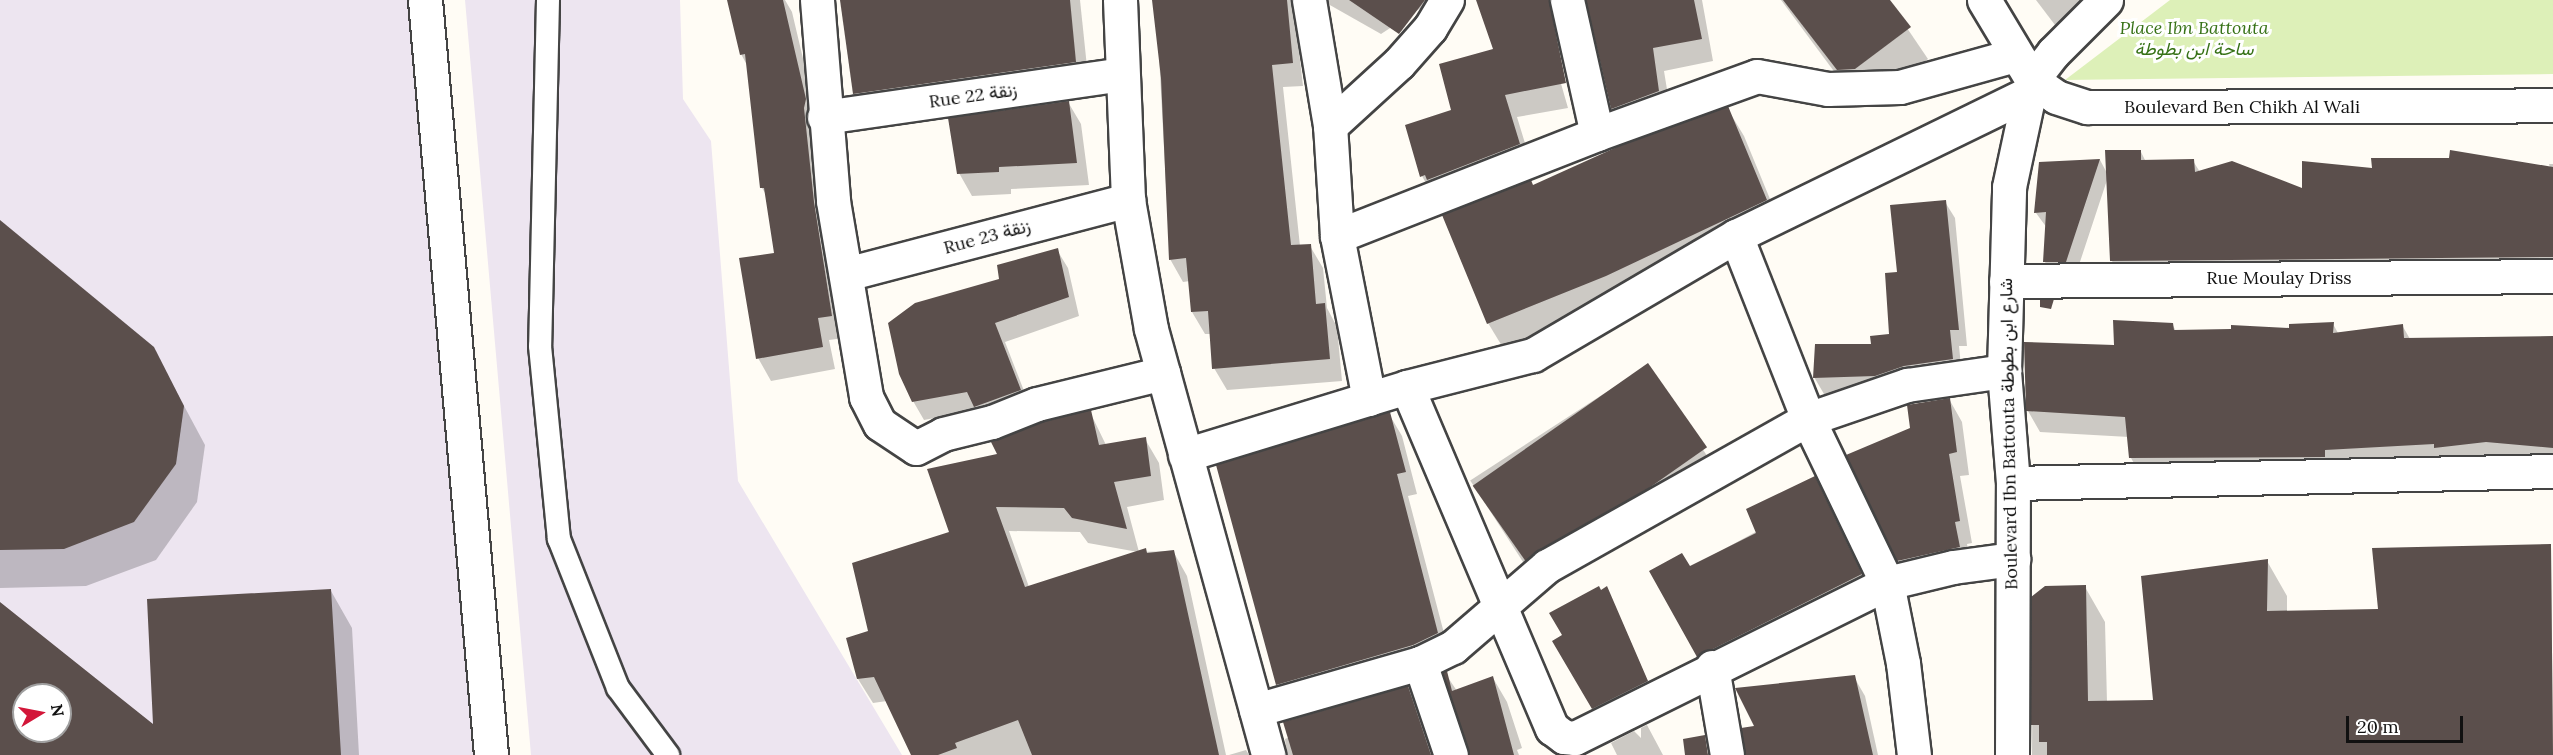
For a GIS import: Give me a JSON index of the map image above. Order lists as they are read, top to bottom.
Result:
{
  "streets": {
    "street": [
      "Rue 22 زنقة",
      "Boulevard Ben Chikh Al Wali",
      "Rue 23 زنقة",
      "Rue Moulay Driss",
      "Boulevard Ibn Battouta شارع ابن بطوطة"
    ]
  },
  "crossings": [
    ["Boulevard Ben Chikh Al Wali", "Boulevard Ibn Battouta شارع ابن بطوطة"],
    ["Rue Moulay Driss", "Boulevard Ibn Battouta شارع ابن بطوطة"]
  ],
  "parks": ["Place Ibn Battouta ساحة ابن بطوطة"],
  "scale_bar": "20 m",
  "north": "right"
}
